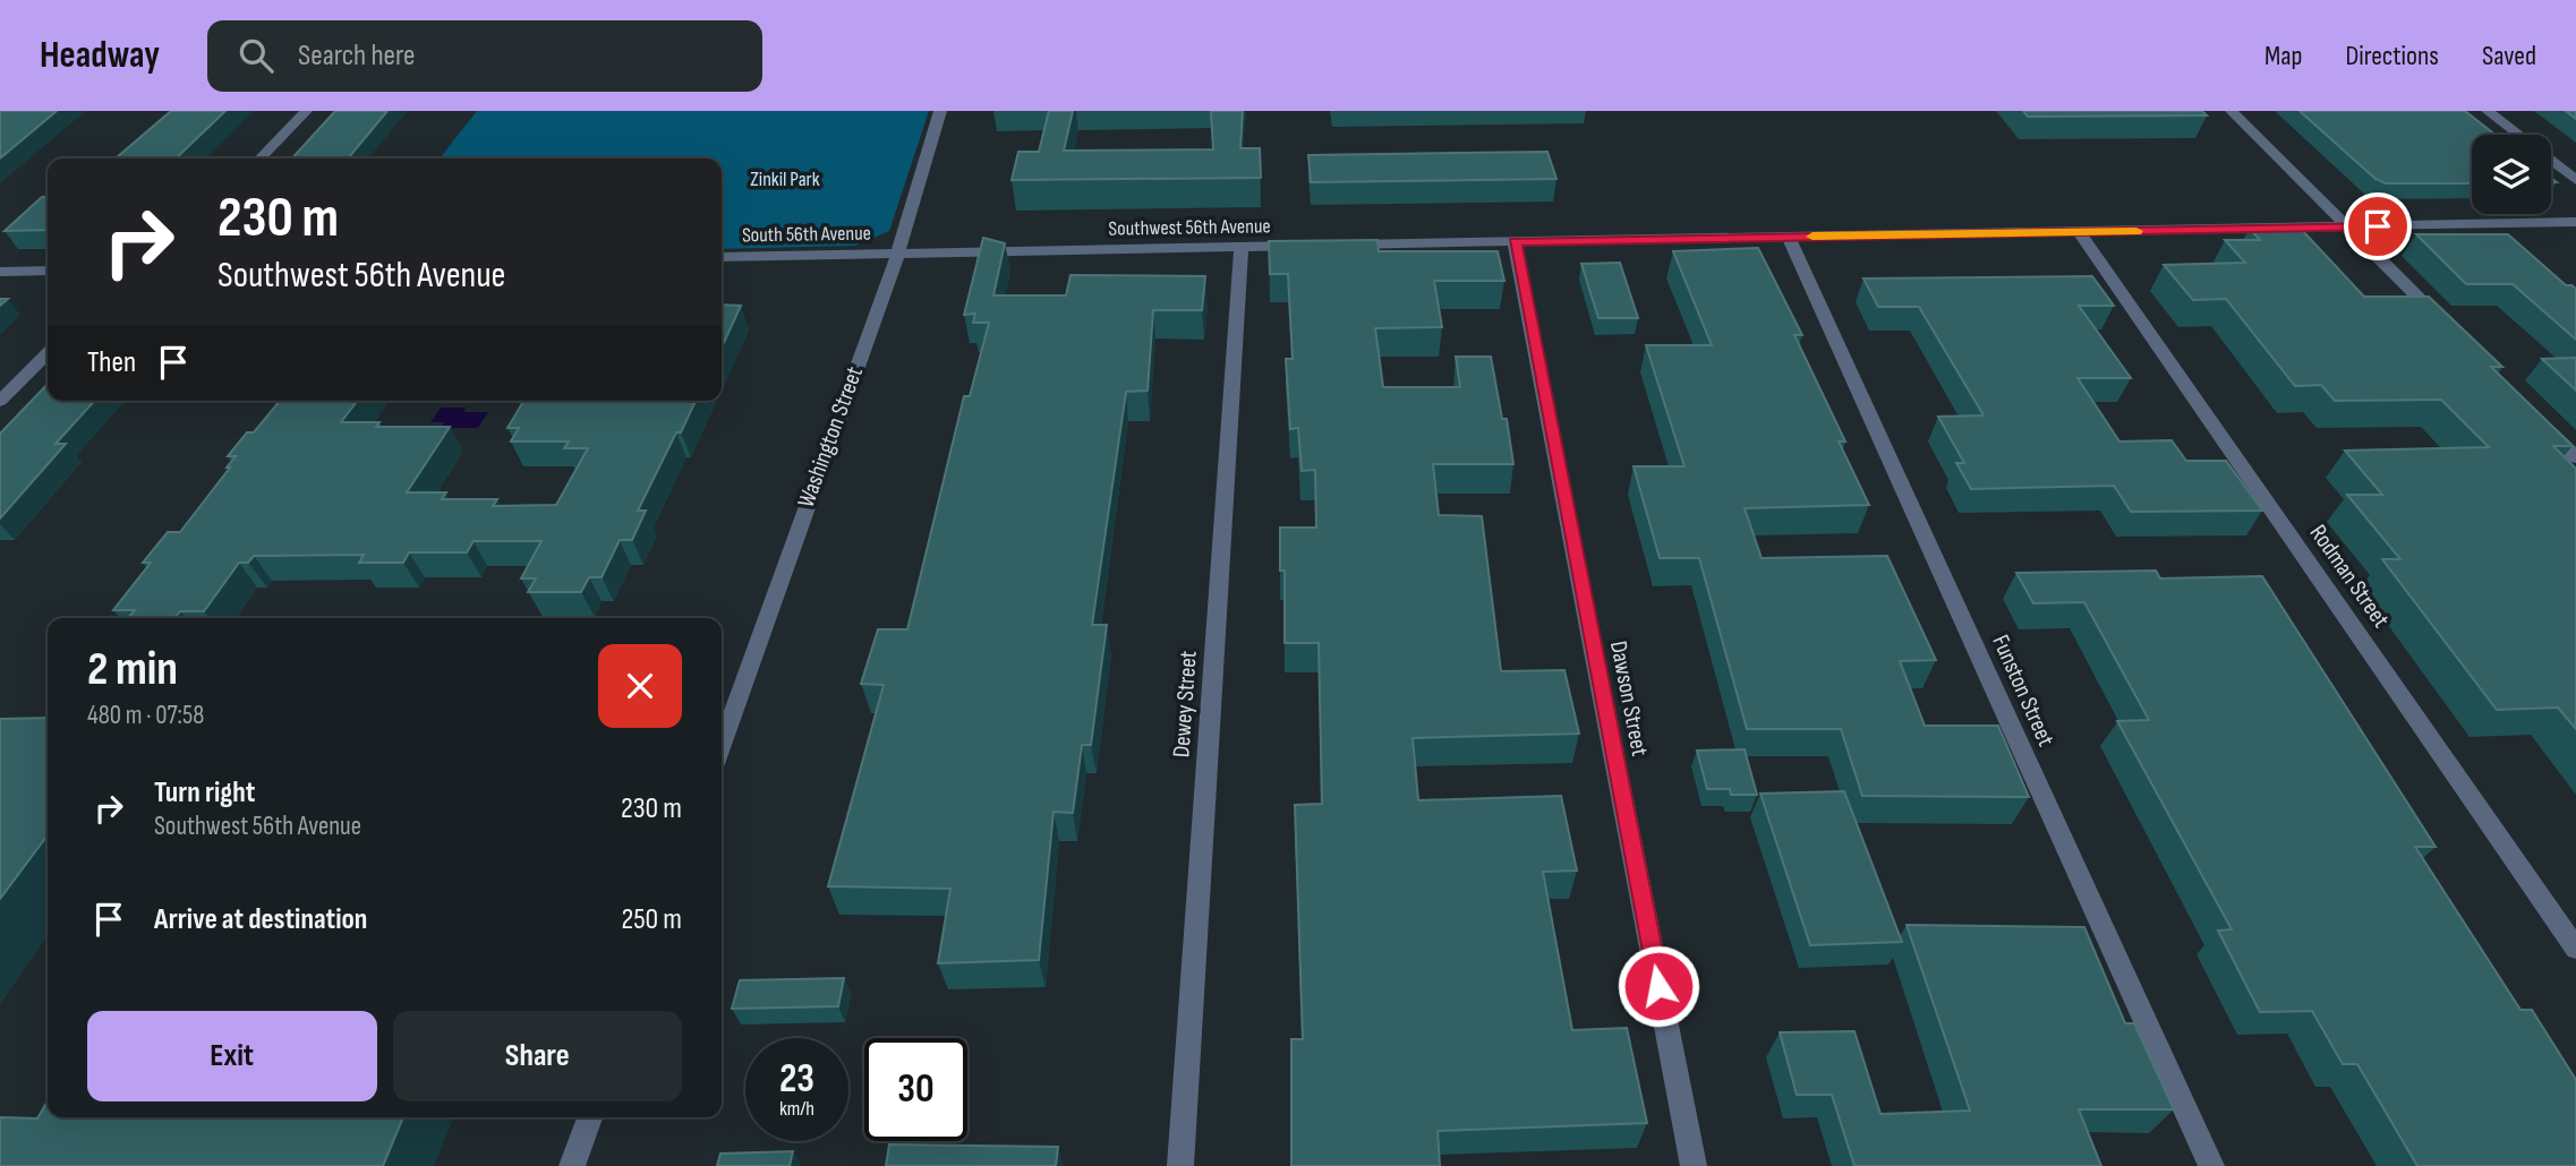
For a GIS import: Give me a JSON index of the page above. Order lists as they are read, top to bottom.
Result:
{
  "streets": {
    "street": [
      "Southwest 56th Avenue",
      "South 56th Avenue",
      "Washington Street",
      "Rodman Street",
      "Funston Street",
      "Dawson Street",
      "Dewey Street"
    ]
  },
  "crossings": [
    ["Southwest 56th Avenue", "South 56th Avenue"],
    ["Southwest 56th Avenue", "Washington Street"],
    ["Southwest 56th Avenue", "Rodman Street"],
    ["Southwest 56th Avenue", "Funston Street"],
    ["Southwest 56th Avenue", "Dawson Street"],
    ["Southwest 56th Avenue", "Dewey Street"],
    ["South 56th Avenue", "Washington Street"]
  ],
  "parks": ["Zinkil Park"],
  "page": {
    "header": "Headway",
    "search": "Search here",
    "nav": ["Map", "Directions", "Saved"],
    "turn": ["230 m", "Southwest 56th Avenue"],
    "then": "Then",
    "heading": ["2 min", "480 m · 07:58"],
    "list": [
      {
        "name": "Turn right",
        "note": "Southwest 56th Avenue",
        "value": "230 m"
      },
      {
        "name": "Arrive at destination",
        "value": "250 m"
      }
    ],
    "buttons": ["Exit", "Share"],
    "speed": "23 km/h",
    "limit": "30"
  }
}
